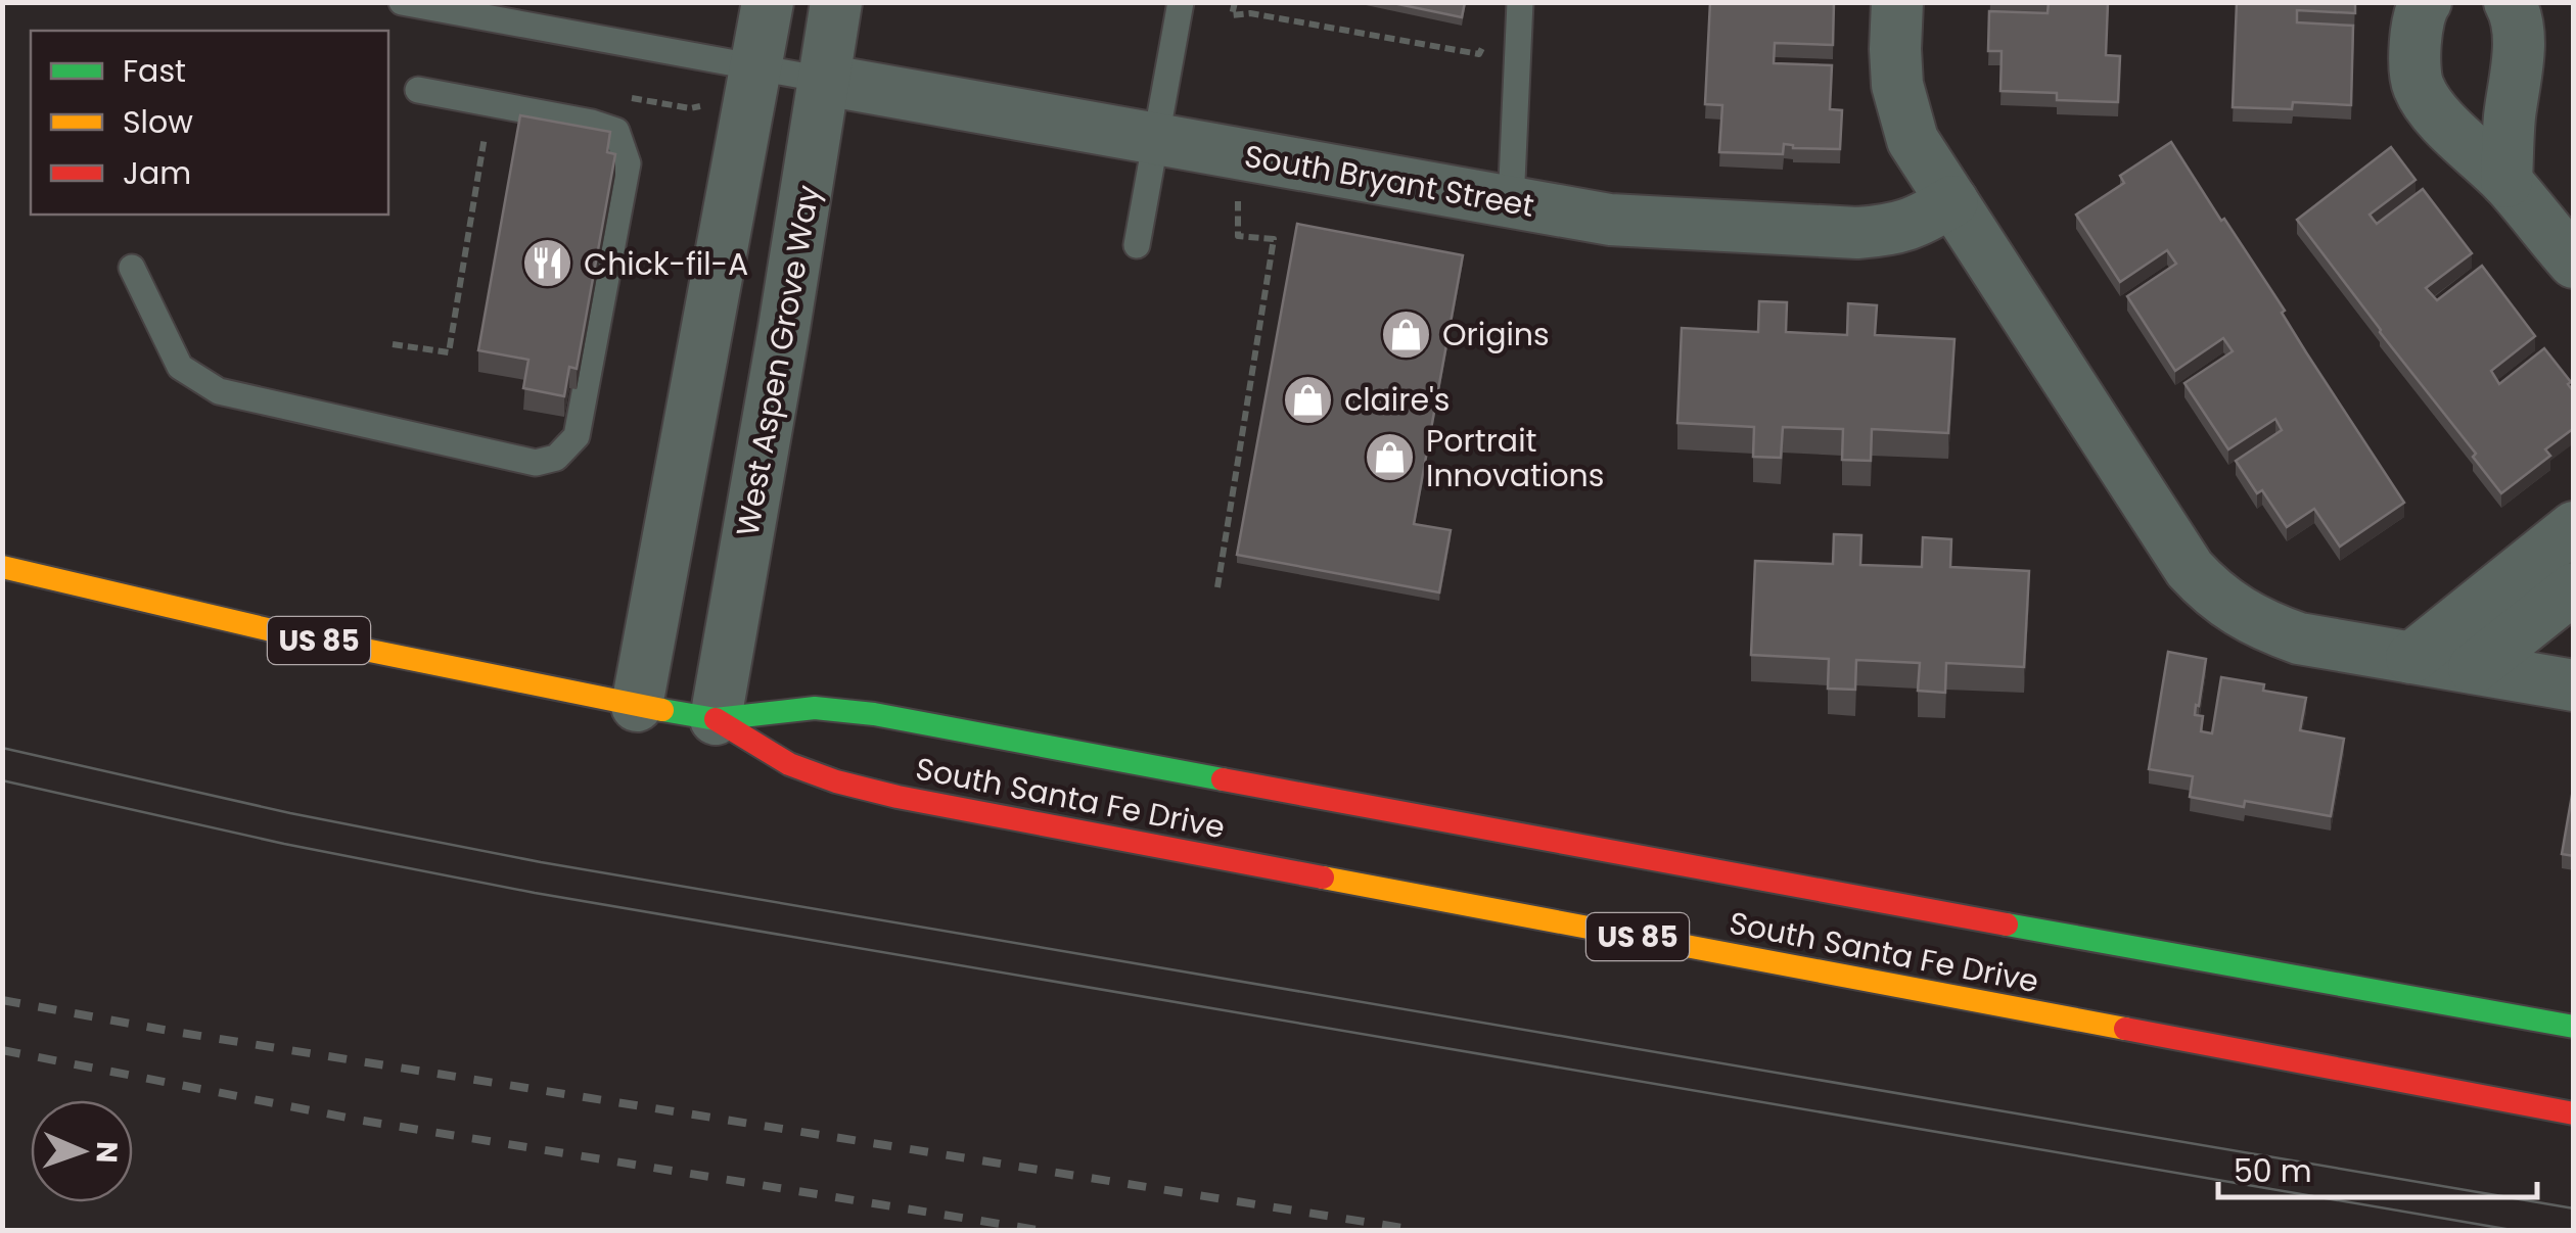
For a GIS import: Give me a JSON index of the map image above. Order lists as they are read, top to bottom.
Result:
{
  "streets": {
    "highway": ["US 85", "South Santa Fe Drive"],
    "street": ["South Bryant Street", "West Aspen Grove Way"]
  },
  "crossings": [
    ["South Bryant Street", "West Aspen Grove Way"],
    ["West Aspen Grove Way", "South Santa Fe Drive"]
  ],
  "places": {
    "restaurant": ["Chick-fil-A"],
    "shop": ["Origins", "claire's", "Portrait Innovations"]
  },
  "legend": ["Fast", "Slow", "Jam"],
  "scale_bar": "50 m",
  "north": "right"
}
